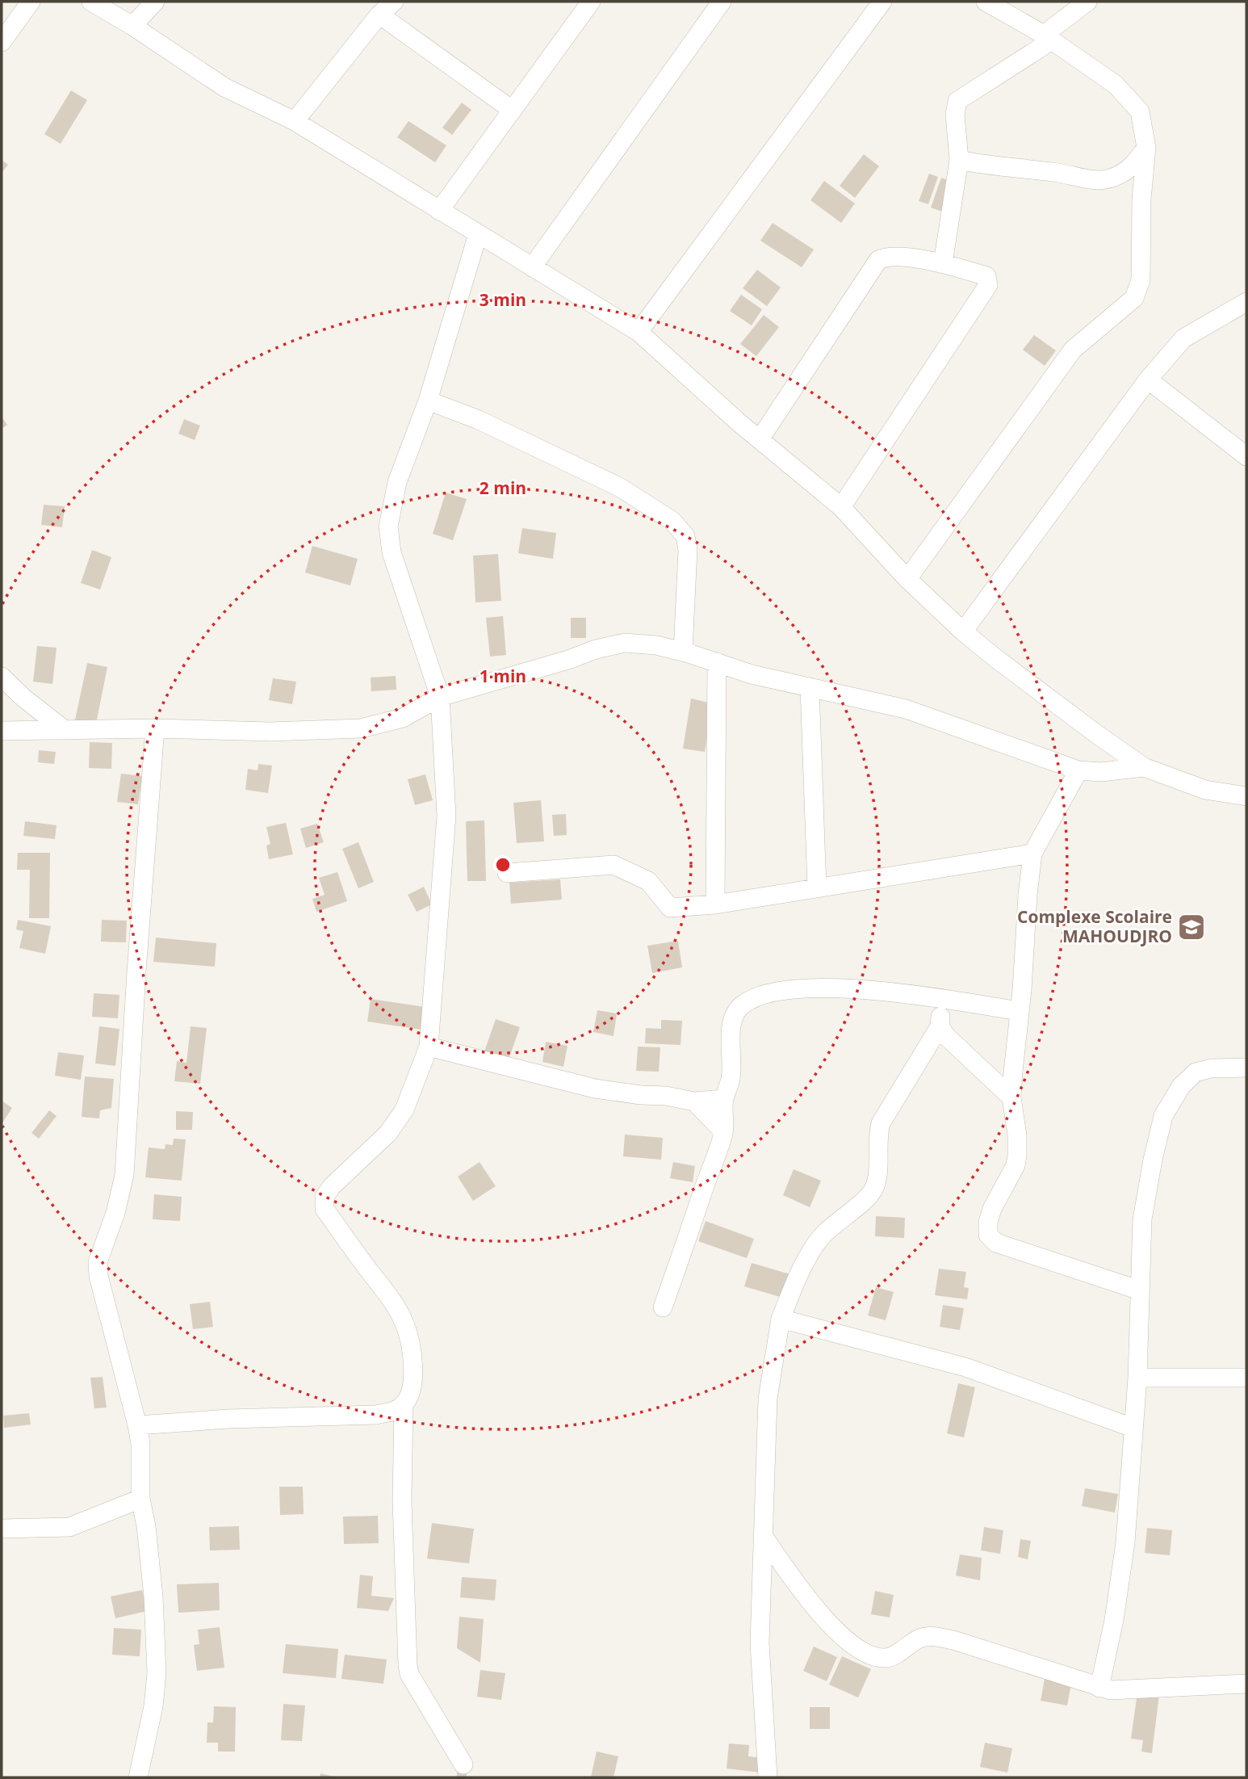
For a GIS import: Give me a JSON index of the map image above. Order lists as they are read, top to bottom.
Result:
{
  "places": {
    "school or university": ["Complexe Scolaire MAHOUDJRO"]
  },
  "rings": ["3 min", "2 min", "1 min"]
}
